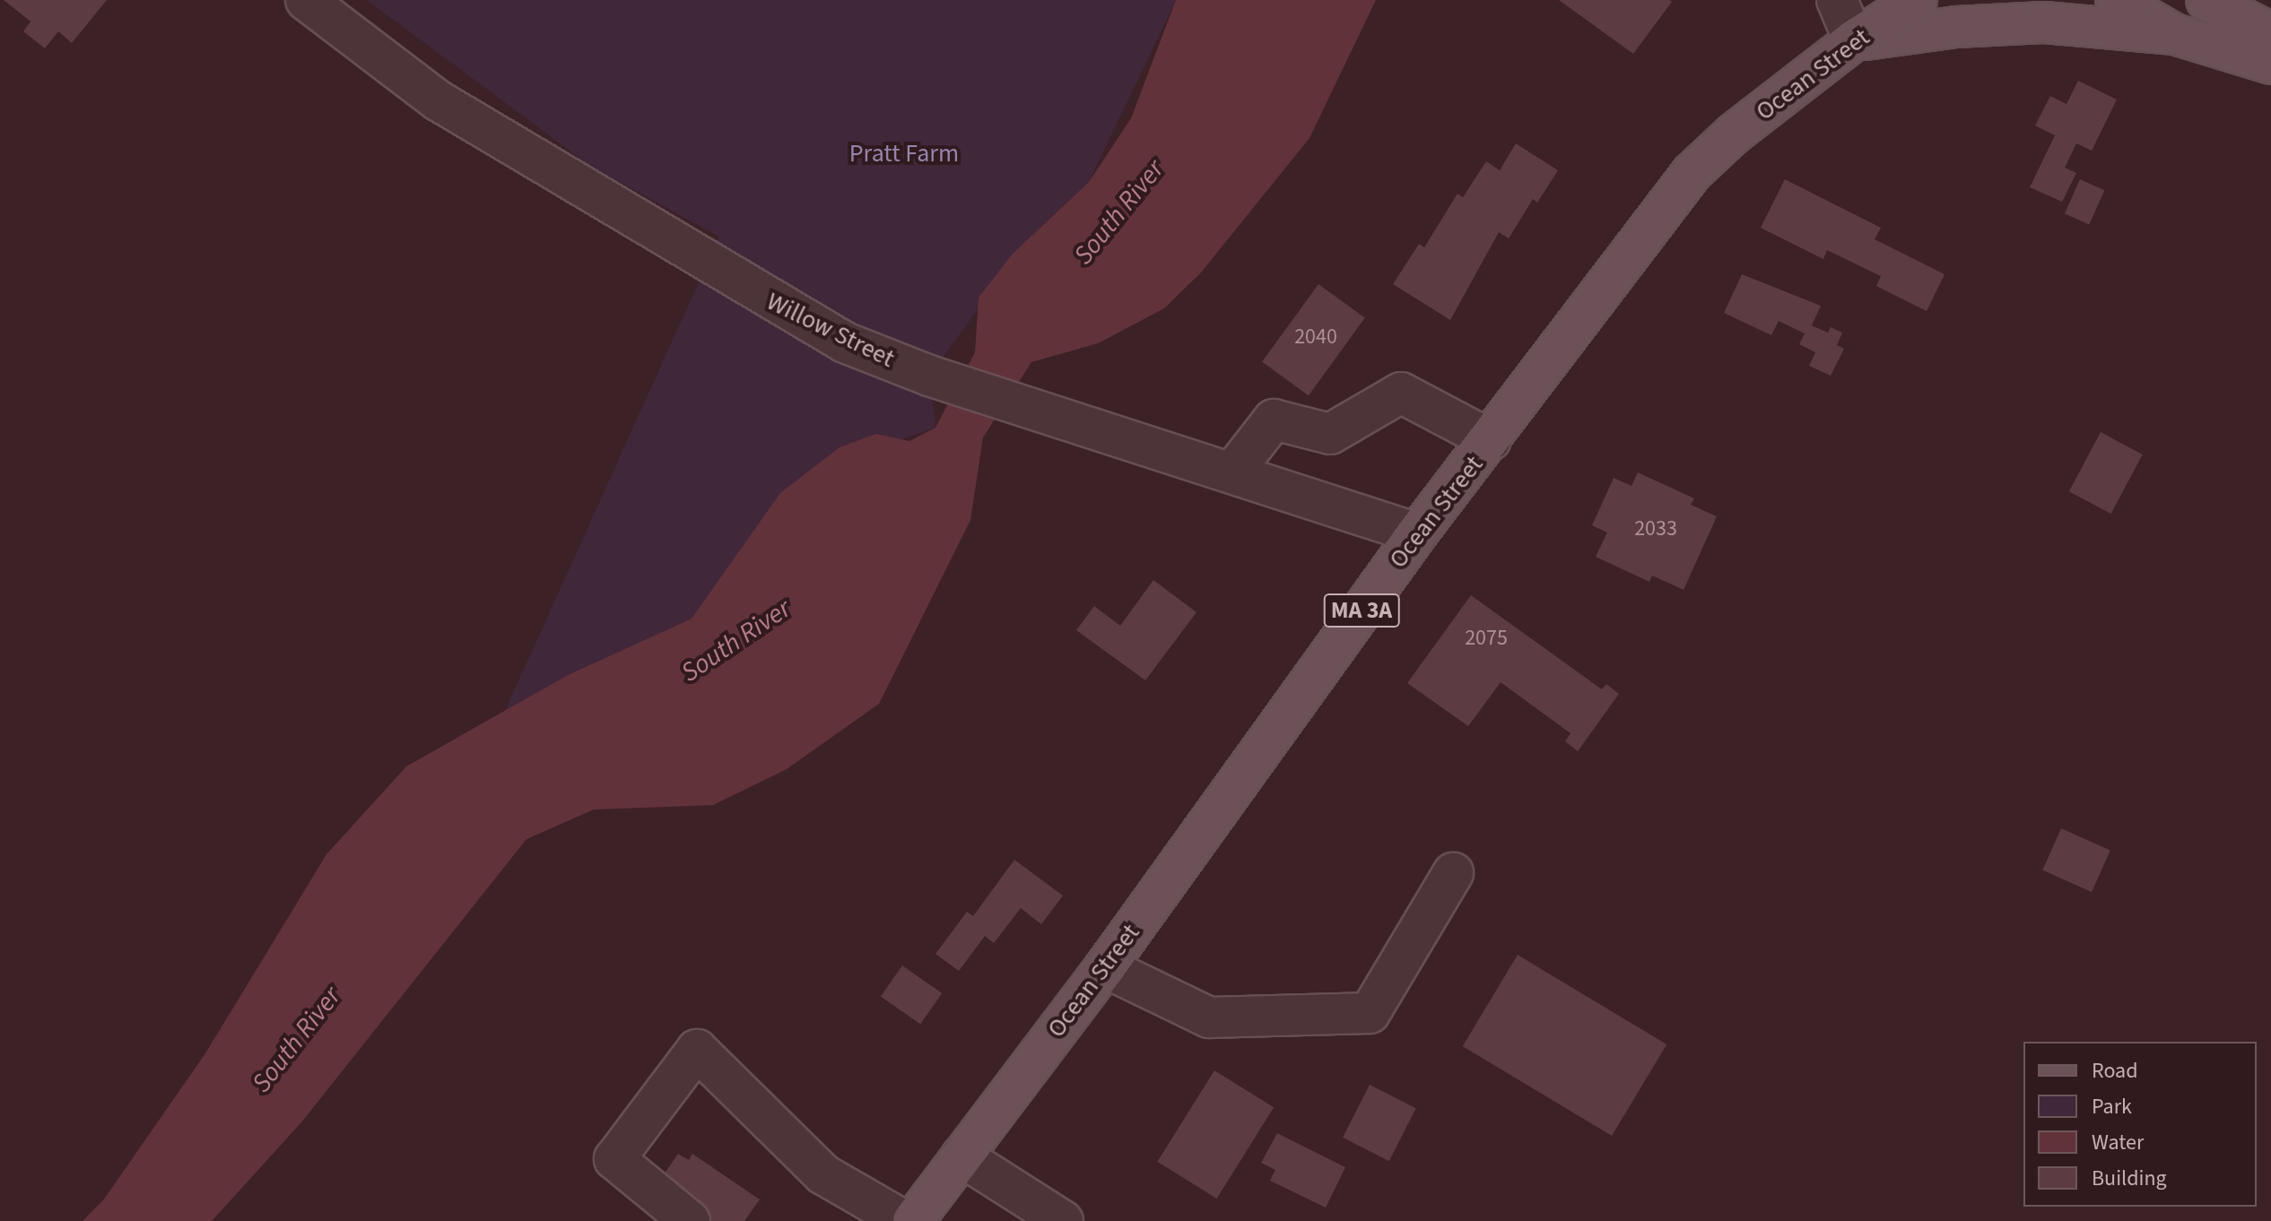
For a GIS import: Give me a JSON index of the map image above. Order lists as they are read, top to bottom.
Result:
{
  "streets": {
    "main road": ["Ocean Street", "MA 3A"],
    "street": ["Willow Street"]
  },
  "crossings": [
    ["Ocean Street", "Willow Street"]
  ],
  "water": ["South River"],
  "parks": ["Pratt Farm"],
  "house_numbers": ["2040", "2033", "2075"],
  "legend": [
    "Road",
    "Park",
    "Water",
    "Building"
  ]
}
